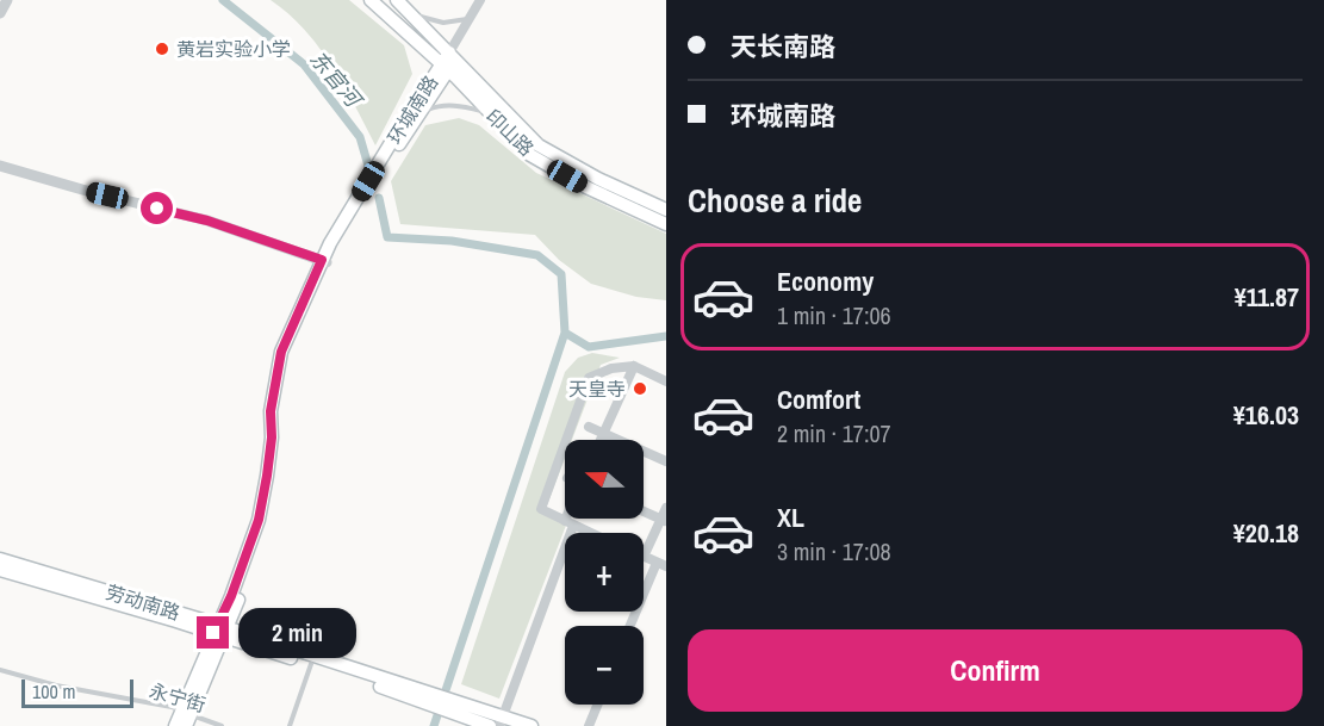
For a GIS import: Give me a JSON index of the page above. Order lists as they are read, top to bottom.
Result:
{
  "streets": {
    "main road": ["环城南路", "印山路", "劳动南路"],
    "lane": ["永宁街"]
  },
  "crossings": [
    ["环城南路", "印山路"],
    ["环城南路", "劳动南路"],
    ["环城南路", "永宁街"]
  ],
  "water": ["东官河"],
  "places": ["黄岩实验小学", "天皇寺"],
  "scale_bar": "100 m",
  "north": "left",
  "page": {
    "banner": ["天长南路", "环城南路"],
    "heading": "Choose a ride",
    "list": [
      {
        "name": "Economy",
        "note": "1 min · 17:06",
        "value": "¥11.87"
      },
      {
        "name": "Comfort",
        "note": "2 min · 17:07",
        "value": "¥16.03"
      },
      {
        "name": "XL",
        "note": "3 min · 17:08",
        "value": "¥20.18"
      }
    ],
    "map_buttons": ["+", "−"],
    "bubble": "2 min",
    "buttons": "Confirm",
    "scale": "100 m"
  }
}
